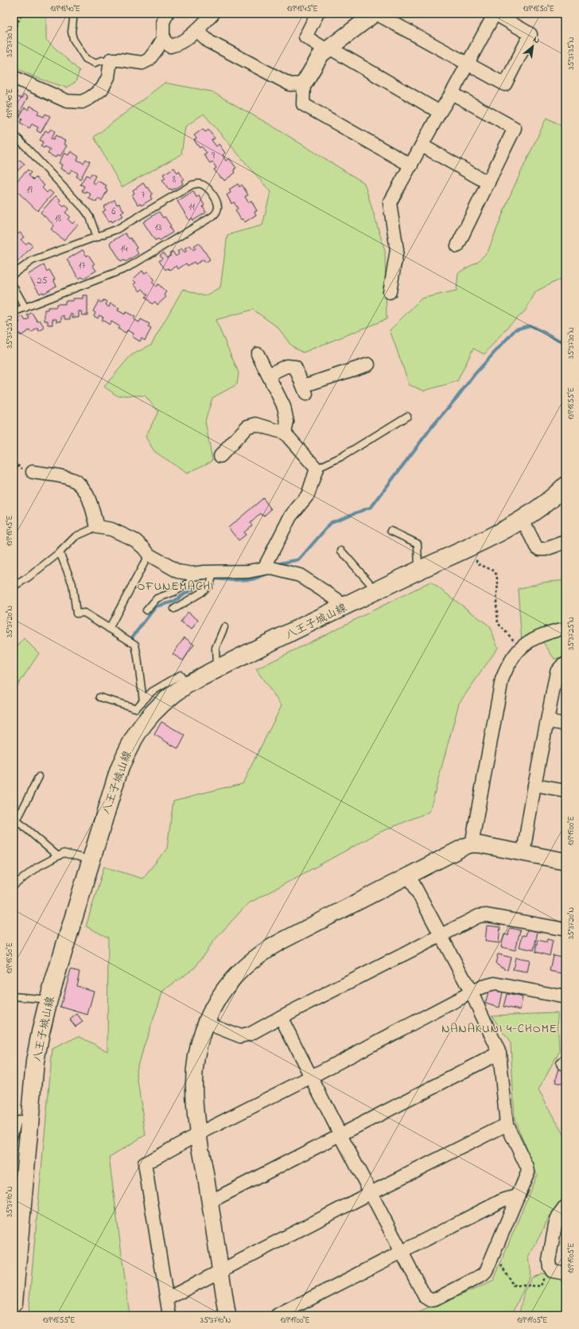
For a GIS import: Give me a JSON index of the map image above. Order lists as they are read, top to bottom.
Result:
{
  "streets": {
    "main road": ["八王子城山線"]
  },
  "districts": ["OFUNEMACHI", "NANAKUNI 4-CHOME"],
  "house_numbers": [
    "9",
    "8",
    "19",
    "7",
    "11",
    "6",
    "18",
    "13",
    "14",
    "17",
    "25"
  ],
  "north": "top right",
  "coordinates": [
    "139°18'40\"E",
    "139°18'45\"E",
    "139°18'50\"E",
    "35°37'30\"N",
    "35°37'35\"N",
    "35°37'25\"N",
    "139°18'55\"E",
    "35°37'20\"N",
    "139°19'00\"E",
    "35°37'10\"N",
    "139°19'05\"E"
  ]
}
